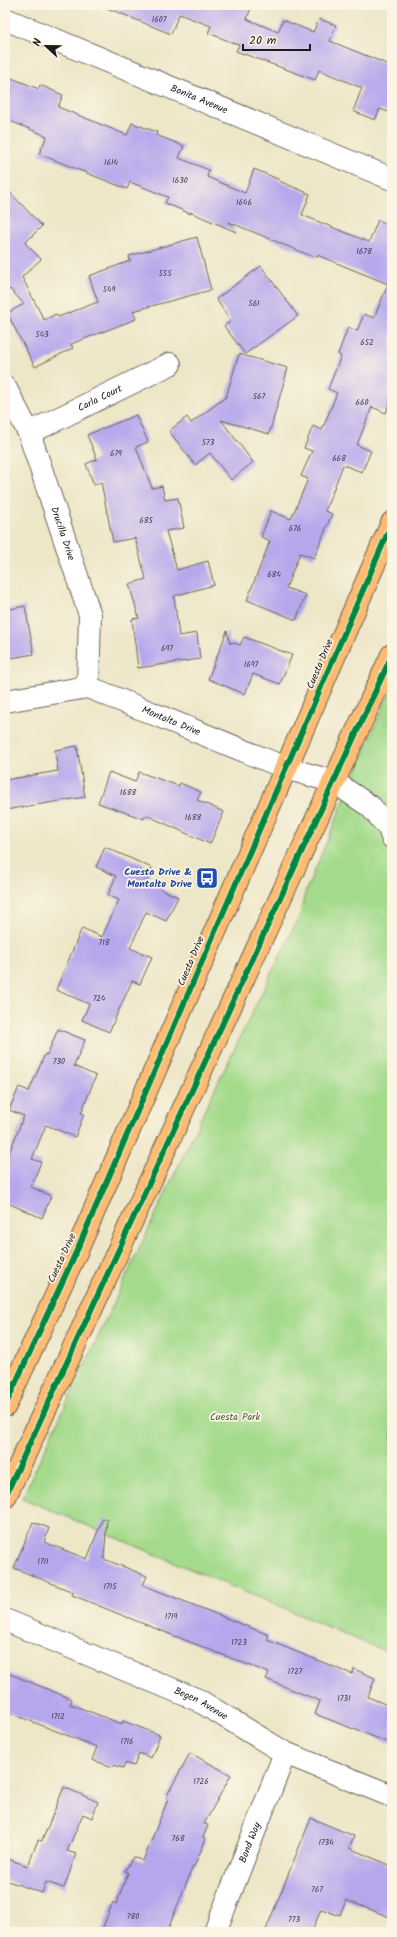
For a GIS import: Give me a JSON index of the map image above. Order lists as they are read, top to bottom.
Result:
{
  "streets": {
    "main road": ["Cuesta Drive"],
    "street": [
      "Bonita Avenue",
      "Carla Court",
      "Drucilla Drive",
      "Montalto Drive",
      "Begen Avenue",
      "Bond Way"
    ]
  },
  "crossings": [
    ["Carla Court", "Drucilla Drive"],
    ["Drucilla Drive", "Montalto Drive"],
    ["Cuesta Drive", "Montalto Drive"],
    ["Begen Avenue", "Bond Way"]
  ],
  "parks": ["Cuesta Park"],
  "places": {
    "bus stop": ["Cuesta Drive & Montalto Drive"]
  },
  "house_numbers": [
    "1607",
    "1614",
    "1630",
    "1646",
    "1678",
    "555",
    "549",
    "561",
    "543",
    "652",
    "567",
    "660",
    "573",
    "679",
    "668",
    "685",
    "676",
    "684",
    "697",
    "1697",
    "1688",
    "1688",
    "718",
    "724",
    "730",
    "1711",
    "1715",
    "1719",
    "1723",
    "1727",
    "1731",
    "1712",
    "1716",
    "1726",
    "768",
    "1734",
    "767",
    "780",
    "773"
  ],
  "scale_bar": "20 m",
  "north": "left"
}
